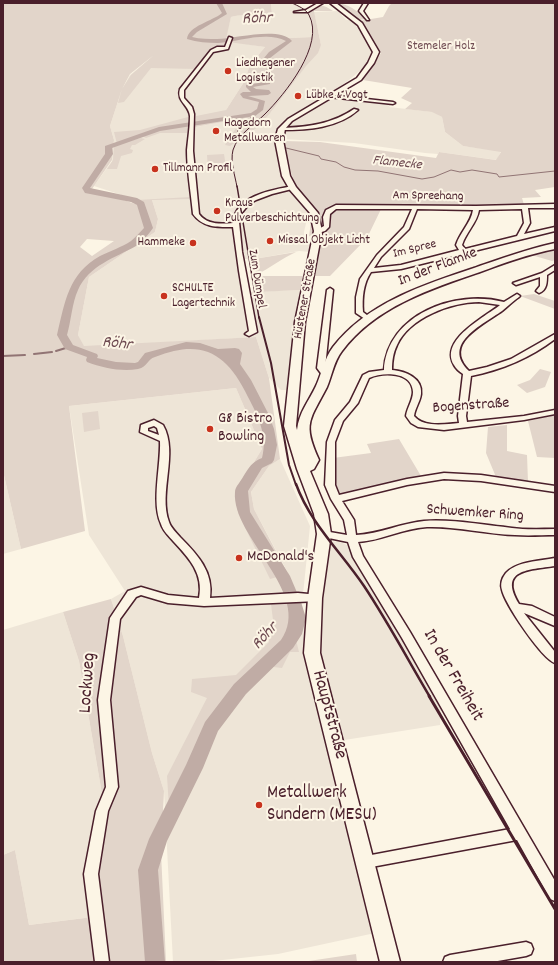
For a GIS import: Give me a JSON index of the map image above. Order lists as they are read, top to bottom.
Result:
{
  "streets": {
    "main road": ["In der Flamke", "Hüstener Straße", "Hauptstraße"],
    "street": [
      "Am Spreehang",
      "Im Spree",
      "Zum Dümpel",
      "Bogenstraße",
      "Schwemker Ring",
      "In der Freiheit",
      "Lockweg"
    ]
  },
  "crossings": [
    ["Am Spreehang", "Hüstener Straße"],
    ["In der Flamke", "Hüstener Straße"],
    ["Zum Dümpel", "Hüstener Straße"],
    ["Hüstener Straße", "Schwemker Ring"],
    ["Hüstener Straße", "Hauptstraße"],
    ["Bogenstraße", "In der Freiheit"],
    ["Schwemker Ring", "In der Freiheit"],
    ["Schwemker Ring", "Hauptstraße"],
    ["Lockweg", "Hauptstraße"]
  ],
  "water": ["Röhr", "Flamecke"],
  "parks": ["Stemeler Holz"],
  "places": [
    "Liedhegener Logistik",
    "Lübke & Vogt",
    "Hagedorn Metallwaren",
    "Tillmann Profil",
    "Kraus Pulverbeschichtung",
    "Missal Objekt Licht",
    "Hammeke",
    "SCHULTE Lagertechnik",
    "G8 Bistro Bowling",
    "McDonald's",
    "Metallwerk Sundern (MESU)"
  ]
}
